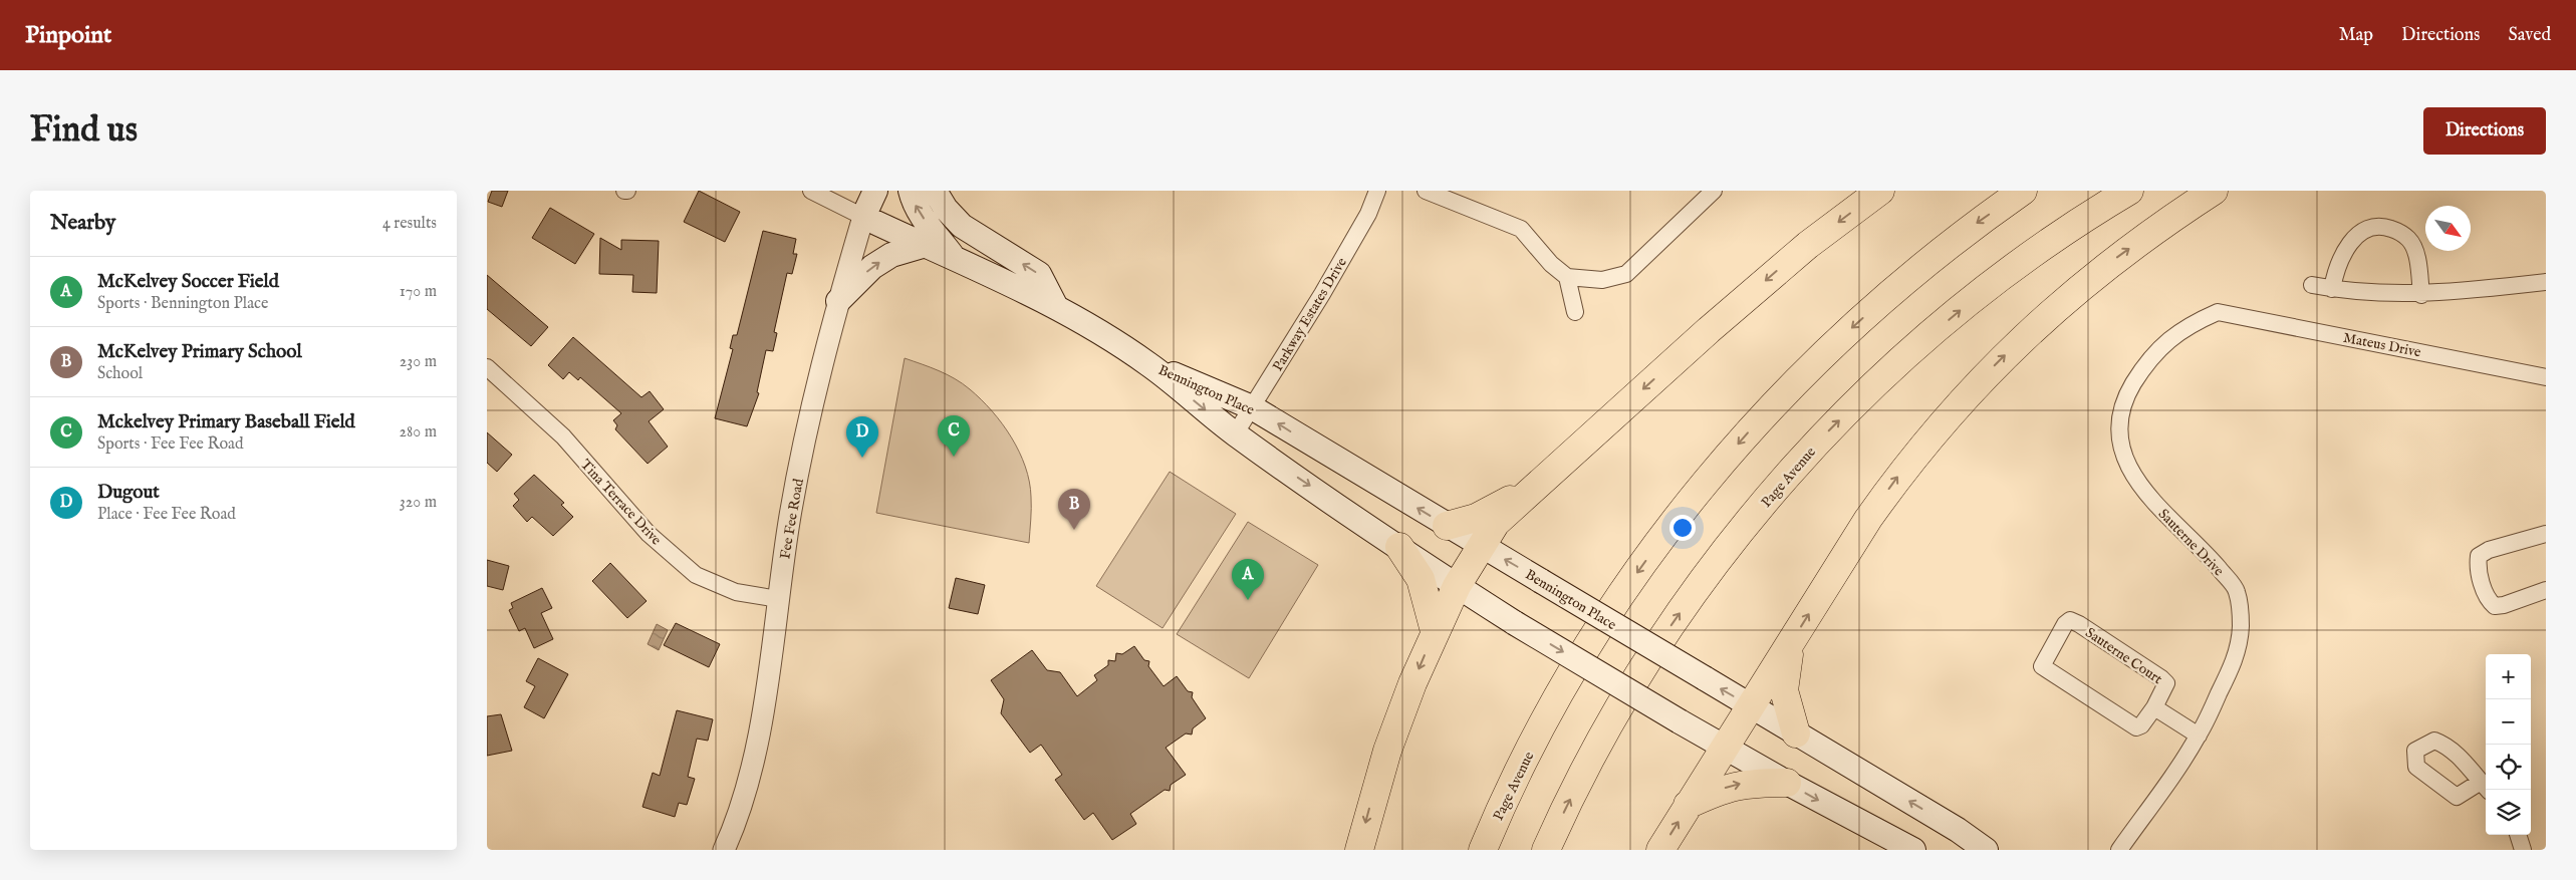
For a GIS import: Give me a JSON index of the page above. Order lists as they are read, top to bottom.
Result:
{
  "streets": {
    "highway": ["Page Avenue"],
    "main road": ["Bennington Place", "Fee Fee Road"],
    "street": [
      "Parkway Estates Drive",
      "Mateus Drive",
      "Tina Terrace Drive",
      "Sauterne Drive",
      "Sauterne Court"
    ]
  },
  "crossings": [
    ["Parkway Estates Drive", "Bennington Place"],
    ["Mateus Drive", "Sauterne Drive"],
    ["Bennington Place", "Fee Fee Road"],
    ["Tina Terrace Drive", "Fee Fee Road"]
  ],
  "north": "bottom right",
  "page": {
    "header": "Pinpoint",
    "nav": ["Map", "Directions", "Saved"],
    "buttons": "Directions",
    "title": "Find us",
    "heading": ["Nearby", "4 results"],
    "list": [
      {
        "mark": "A",
        "name": "McKelvey Soccer Field",
        "note": "Sports · Bennington Place",
        "value": "170 m"
      },
      {
        "mark": "B",
        "name": "McKelvey Primary School",
        "note": "School",
        "value": "230 m"
      },
      {
        "mark": "C",
        "name": "Mckelvey Primary Baseball Field",
        "note": "Sports · Fee Fee Road",
        "value": "280 m"
      },
      {
        "mark": "D",
        "name": "Dugout",
        "note": "Place · Fee Fee Road",
        "value": "320 m"
      }
    ],
    "pins": [
      "C",
      "D",
      "B",
      "A"
    ],
    "map_buttons": ["+", "−"]
  }
}
